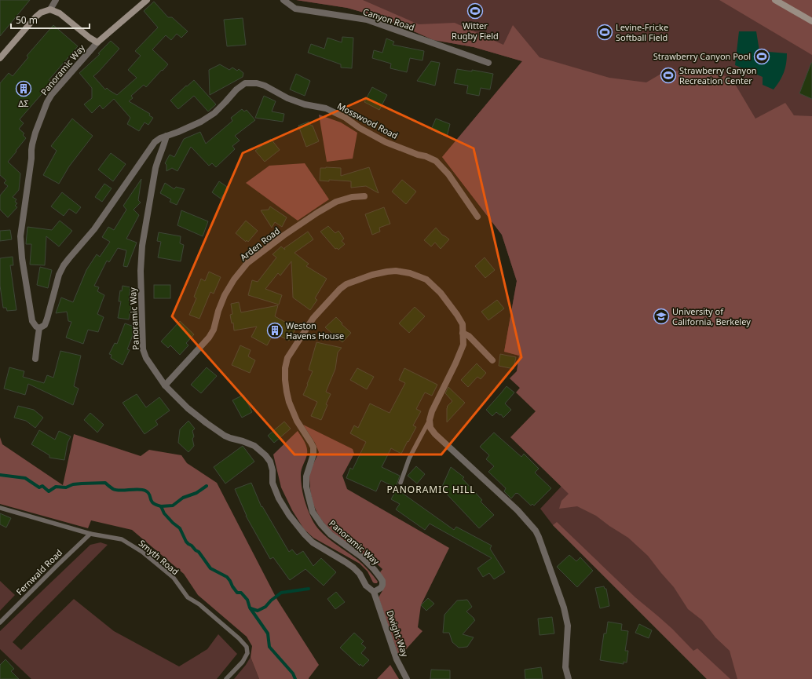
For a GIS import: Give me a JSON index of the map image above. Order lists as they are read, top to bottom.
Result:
{
  "streets": {
    "street": [
      "Canyon Road",
      "Panoramic Way",
      "Mosswood Road",
      "Arden Road",
      "Dwight Way"
    ],
    "lane": ["Smyth Road", "Fernwald Road"]
  },
  "crossings": [
    ["Panoramic Way", "Mosswood Road"],
    ["Panoramic Way", "Arden Road"],
    ["Panoramic Way", "Dwight Way"],
    ["Smyth Road", "Fernwald Road"]
  ],
  "districts": ["PANORAMIC HILL"],
  "places": {
    "sports": [
      "Witter Rugby Field",
      "Levine-Fricke Softball Field",
      "Strawberry Canyon Pool",
      "Strawberry Canyon Recreation Center"
    ],
    "building": ["ΔΣ", "Weston Havens House"],
    "school or university": ["University of California, Berkeley"]
  },
  "scale_bar": "50 m"
}
